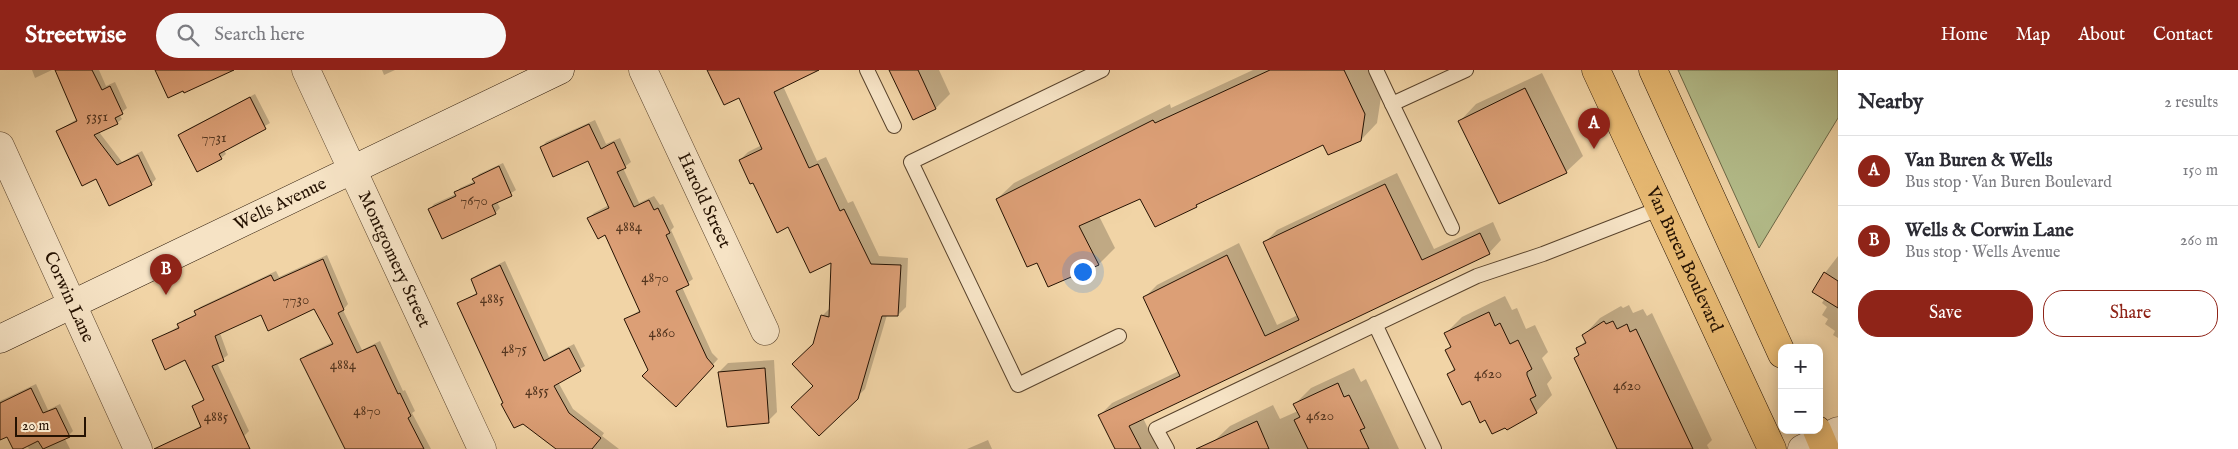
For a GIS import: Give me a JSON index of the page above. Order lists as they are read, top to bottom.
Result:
{
  "streets": {
    "main road": ["Van Buren Boulevard"],
    "street": [
      "Harold Street",
      "Wells Avenue",
      "Montgomery Street",
      "Corwin Lane"
    ]
  },
  "crossings": [
    ["Wells Avenue", "Montgomery Street"],
    ["Wells Avenue", "Corwin Lane"]
  ],
  "house_numbers": [
    "5351",
    "7731",
    "7670",
    "4884",
    "4870",
    "4885",
    "7730",
    "4860",
    "4875",
    "4884",
    "4620",
    "4620",
    "4855",
    "4870",
    "4620",
    "4885"
  ],
  "scale_bar": "20 m",
  "page": {
    "header": "Streetwise",
    "search": "Search here",
    "nav": [
      "Home",
      "Map",
      "About",
      "Contact"
    ],
    "heading": ["Nearby", "2 results"],
    "pins": ["A", "B"],
    "list": [
      {
        "mark": "A",
        "name": "Van Buren & Wells",
        "note": "Bus stop · Van Buren Boulevard",
        "value": "150 m"
      },
      {
        "mark": "B",
        "name": "Wells & Corwin Lane",
        "note": "Bus stop · Wells Avenue",
        "value": "260 m"
      }
    ],
    "buttons": ["Save", "Share"],
    "map_buttons": ["+", "−"],
    "scale": "20 m"
  }
}
